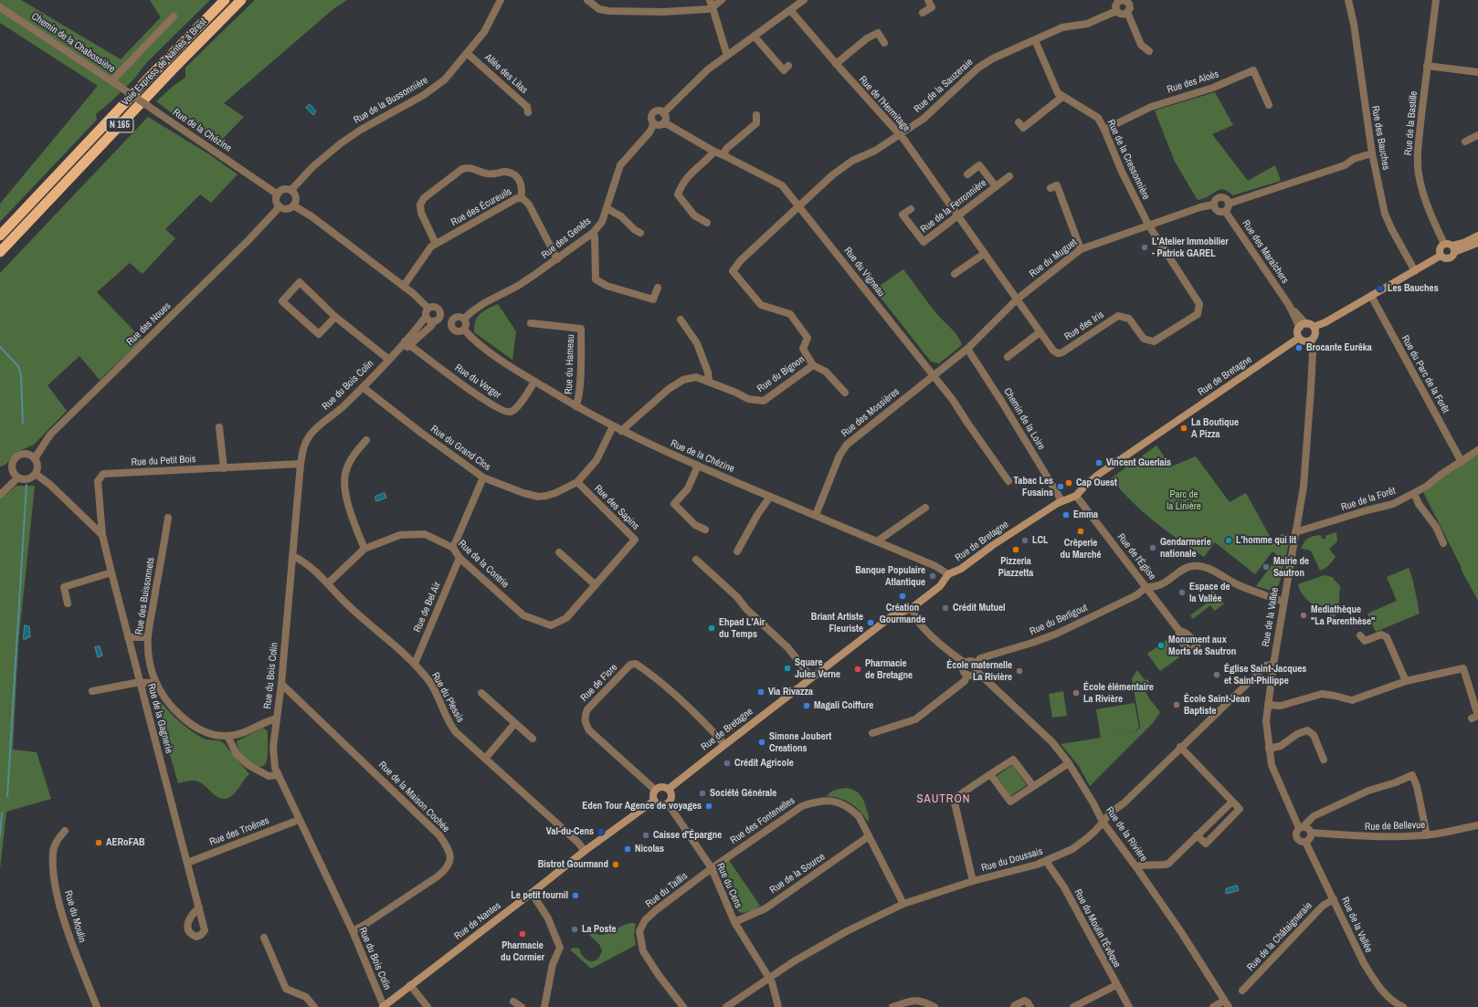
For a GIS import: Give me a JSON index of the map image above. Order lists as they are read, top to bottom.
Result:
{
  "streets": {
    "highway": ["Voie Express de Nantes à Brest", "N 165"],
    "main road": ["Rue de Bretagne", "Rue de Nantes"],
    "street": [
      "Chemin de la Chabossière",
      "Allée des Lilas",
      "Rue des Aloès",
      "Rue de la Sauzeraie",
      "Rue de la Bussonnière",
      "Rue de l'Hermitage",
      "Rue de la Bastille",
      "Rue de la Chézine",
      "Rue des Bauches",
      "Rue de la Cressonnière",
      "Rue de la Ferronnière",
      "Rue des Écureuils",
      "Rue des Genêts",
      "Rue des Maraîchers",
      "Rue du Muguet",
      "Rue du Vigneau",
      "Rue des Noues",
      "Rue des Iris",
      "Rue du Hameau",
      "Rue du Bignon",
      "Rue du Parc de la Forêt",
      "Rue du Verger",
      "Rue du Bois Colin",
      "Rue des Mossières",
      "Chemin de la Loire",
      "Rue du Grand Clos",
      "Rue du Petit Bois",
      "Rue de la Forêt",
      "Rue des Sapins",
      "Rue de l'Église",
      "Rue de la Contrie",
      "Rue des Buissonnets",
      "Rue de Bel Air",
      "Rue de la Vallée",
      "Rue du Berligout",
      "Rue de Flore",
      "Rue du Plessis",
      "Rue de la Gagnerie",
      "Rue de la Maison Cochée",
      "Rue des Fontenelles",
      "Rue de Bellevue",
      "Rue des Troënes",
      "Rue de la Rivière",
      "Rue du Doussais",
      "Rue de la Source",
      "Rue du Cens",
      "Rue du Taillis",
      "Rue du Moulin",
      "Rue du Moulin l'Évêque",
      "Rue de la Châtaigneraie"
    ]
  },
  "crossings": [
    ["Chemin de la Chabossière", "Rue de la Chézine"],
    ["Allée des Lilas", "Rue de la Bussonnière"],
    ["Rue des Aloès", "Rue de la Cressonnière"],
    ["Rue de la Sauzeraie", "Rue de l'Hermitage"],
    ["Rue de la Sauzeraie", "Rue de la Cressonnière"],
    ["Rue de la Sauzeraie", "Rue du Bignon"],
    ["Rue de la Bussonnière", "Rue de la Chézine"],
    ["Rue de la Bussonnière", "Rue des Noues"],
    ["Rue de l'Hermitage", "Rue de la Ferronnière"],
    ["Rue de l'Hermitage", "Rue des Iris"],
    ["Rue de la Chézine", "Rue des Genêts"],
    ["Rue de la Chézine", "Rue des Noues"],
    ["Rue de la Chézine", "Rue du Hameau"],
    ["Rue de la Chézine", "Rue du Bignon"],
    ["Rue de la Chézine", "Rue de Bretagne"],
    ["Rue de la Chézine", "Rue du Verger"],
    ["Rue de la Chézine", "Rue des Mossières"],
    ["Rue de la Chézine", "Rue du Grand Clos"],
    ["Rue de la Cressonnière", "Rue du Muguet"],
    ["Rue de la Cressonnière", "Rue des Iris"],
    ["Rue des Écureuils", "Rue des Genêts"],
    ["Rue des Genêts", "Rue du Vigneau"],
    ["Rue des Maraîchers", "Rue du Muguet"],
    ["Rue des Maraîchers", "Rue de Bretagne"],
    ["Rue des Maraîchers", "Rue de la Vallée"],
    ["Rue du Muguet", "Rue du Vigneau"],
    ["Rue du Muguet", "Rue des Iris"],
    ["Rue du Muguet", "Rue des Mossières"],
    ["Rue du Muguet", "Chemin de la Loire"],
    ["Rue du Vigneau", "Rue du Bignon"],
    ["Rue du Vigneau", "Rue des Mossières"],
    ["Rue du Parc de la Forêt", "Rue de la Forêt"],
    ["Rue de Bretagne", "Chemin de la Loire"],
    ["Rue de Bretagne", "Rue de l'Église"],
    ["Rue de Bretagne", "Rue de la Vallée"],
    ["Rue de Bretagne", "Rue de Flore"],
    ["Rue de Bretagne", "Rue du Cens"],
    ["Rue du Verger", "Rue du Bois Colin"],
    ["Rue du Bois Colin", "Rue du Grand Clos"],
    ["Rue du Bois Colin", "Rue du Petit Bois"],
    ["Rue du Bois Colin", "Rue des Buissonnets"],
    ["Rue du Bois Colin", "Rue du Plessis"],
    ["Rue du Bois Colin", "Rue de la Maison Cochée"],
    ["Rue du Bois Colin", "Rue des Troënes"],
    ["Rue du Bois Colin", "Rue de Nantes"],
    ["Rue du Grand Clos", "Rue des Sapins"],
    ["Rue du Petit Bois", "Rue de la Gagnerie"],
    ["Rue de la Forêt", "Rue de la Vallée"],
    ["Rue des Sapins", "Rue de la Contrie"],
    ["Rue de l'Église", "Rue du Berligout"],
    ["Rue de la Contrie", "Rue de Bel Air"],
    ["Rue de la Contrie", "Rue du Plessis"],
    ["Rue de Bel Air", "Rue du Plessis"],
    ["Rue de la Vallée", "Rue de Bellevue"],
    ["Rue de la Vallée", "Rue du Doussais"],
    ["Rue de la Vallée", "Rue de la Châtaigneraie"],
    ["Rue du Berligout", "Rue de la Rivière"],
    ["Rue de Flore", "Rue du Cens"],
    ["Rue du Plessis", "Rue de Nantes"],
    ["Rue de la Gagnerie", "Rue des Troënes"],
    ["Rue des Fontenelles", "Rue du Doussais"],
    ["Rue des Fontenelles", "Rue de la Source"],
    ["Rue des Fontenelles", "Rue du Cens"],
    ["Rue des Fontenelles", "Rue du Taillis"],
    ["Rue de la Rivière", "Rue du Doussais"],
    ["Rue du Doussais", "Rue du Cens"],
    ["Rue du Doussais", "Rue du Moulin l'Évêque"],
    ["Rue de la Source", "Rue du Cens"],
    ["Rue du Cens", "Rue du Taillis"]
  ],
  "districts": ["SAUTRON"],
  "parks": ["Parc de la Linière"],
  "places": [
    "L'Atelier Immobilier - Patrick GAREL",
    "Les Bauches",
    "Brocante Eurêka",
    "La Boutique A Pizza",
    "Vincent Guerlais",
    "Cap Ouest",
    "Tabac Les Fusains",
    "Emma",
    "Crêperie du Marché",
    "LCL",
    "L'homme qui lit",
    "Gendarmerie nationale",
    "Pizzeria Piazzetta",
    "Mairie de Sautron",
    "Banque Populaire Atlantique",
    "Espace de la Vallée",
    "Création Gourmande",
    "Crédit Mutuel",
    "Mediathèque \"La Parenthèse\"",
    "Briant Artiste Fleuriste",
    "Ehpad L'Air du Temps",
    "Monument aux Morts de Sautron",
    "Square Jules Verne",
    "Pharmacie de Bretagne",
    "École maternelle La Rivière",
    "Église Saint-Jacques et Saint-Philippe",
    "Via Rivazza",
    "École élémentaire La Rivière",
    "École Saint-Jean Baptiste",
    "Magali Coiffure",
    "Simone Joubert Creations",
    "Crédit Agricole",
    "Société Générale",
    "Eden Tour Agence de voyages",
    "Val-du-Cens",
    "Caisse d'Épargne",
    "AERoFAB",
    "Nicolas",
    "Bistrot Gourmand",
    "Le petit fournil",
    "La Poste",
    "Pharmacie du Cormier"
  ]
}
